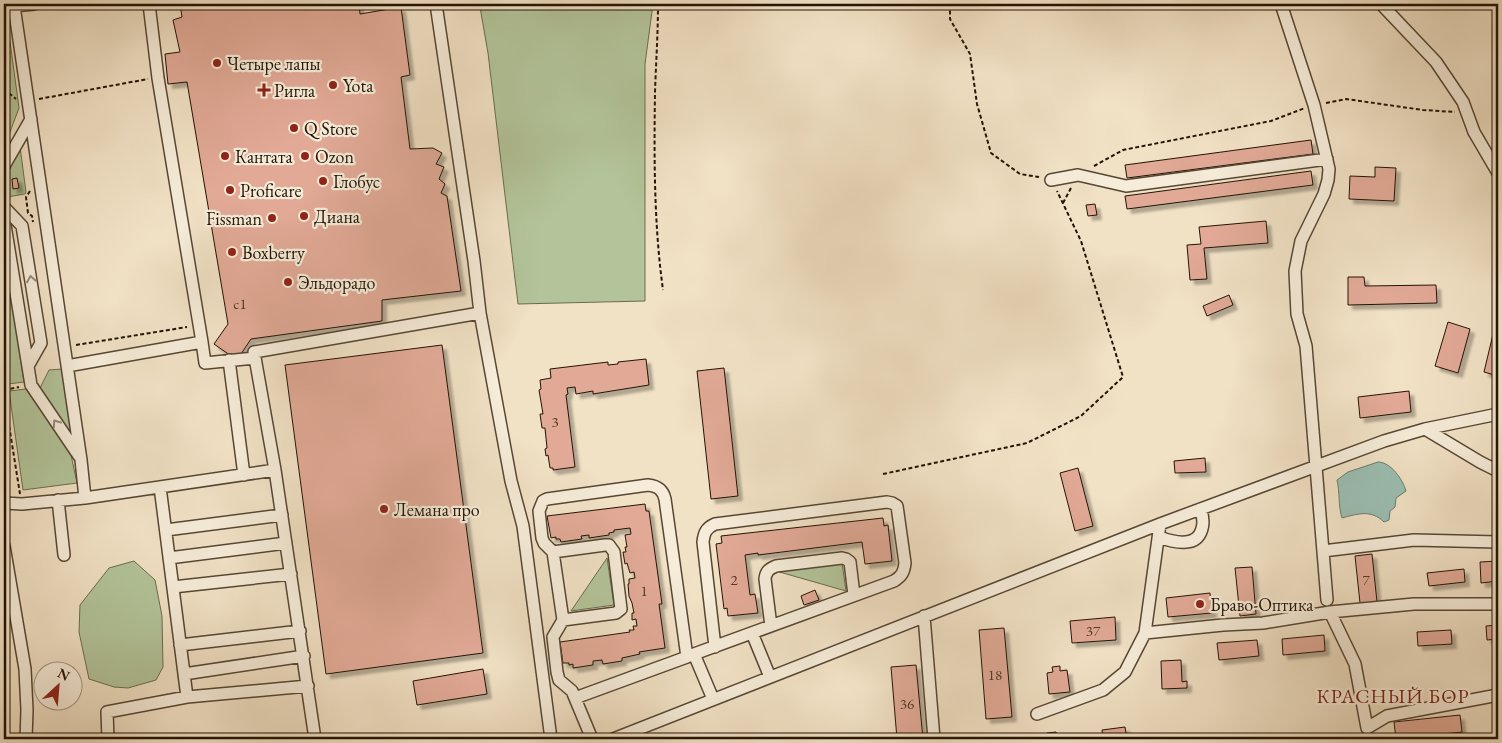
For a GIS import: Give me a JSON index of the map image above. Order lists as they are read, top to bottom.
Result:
{
  "districts": ["КРАСНЫЙ БОР"],
  "places": {
    "other": [
      "Четыре лапы",
      "Yota",
      "Q Store",
      "Кантата",
      "Ozon",
      "Глобус",
      "Proficare",
      "Диана",
      "Fissman",
      "Boxberry",
      "Эльдорадо",
      "Лемана про",
      "Браво-Оптика"
    ],
    "health": ["Ригла"]
  },
  "house_numbers": [
    "с1",
    "3",
    "2",
    "7",
    "1",
    "37",
    "18",
    "36"
  ],
  "north": "top right"
}
